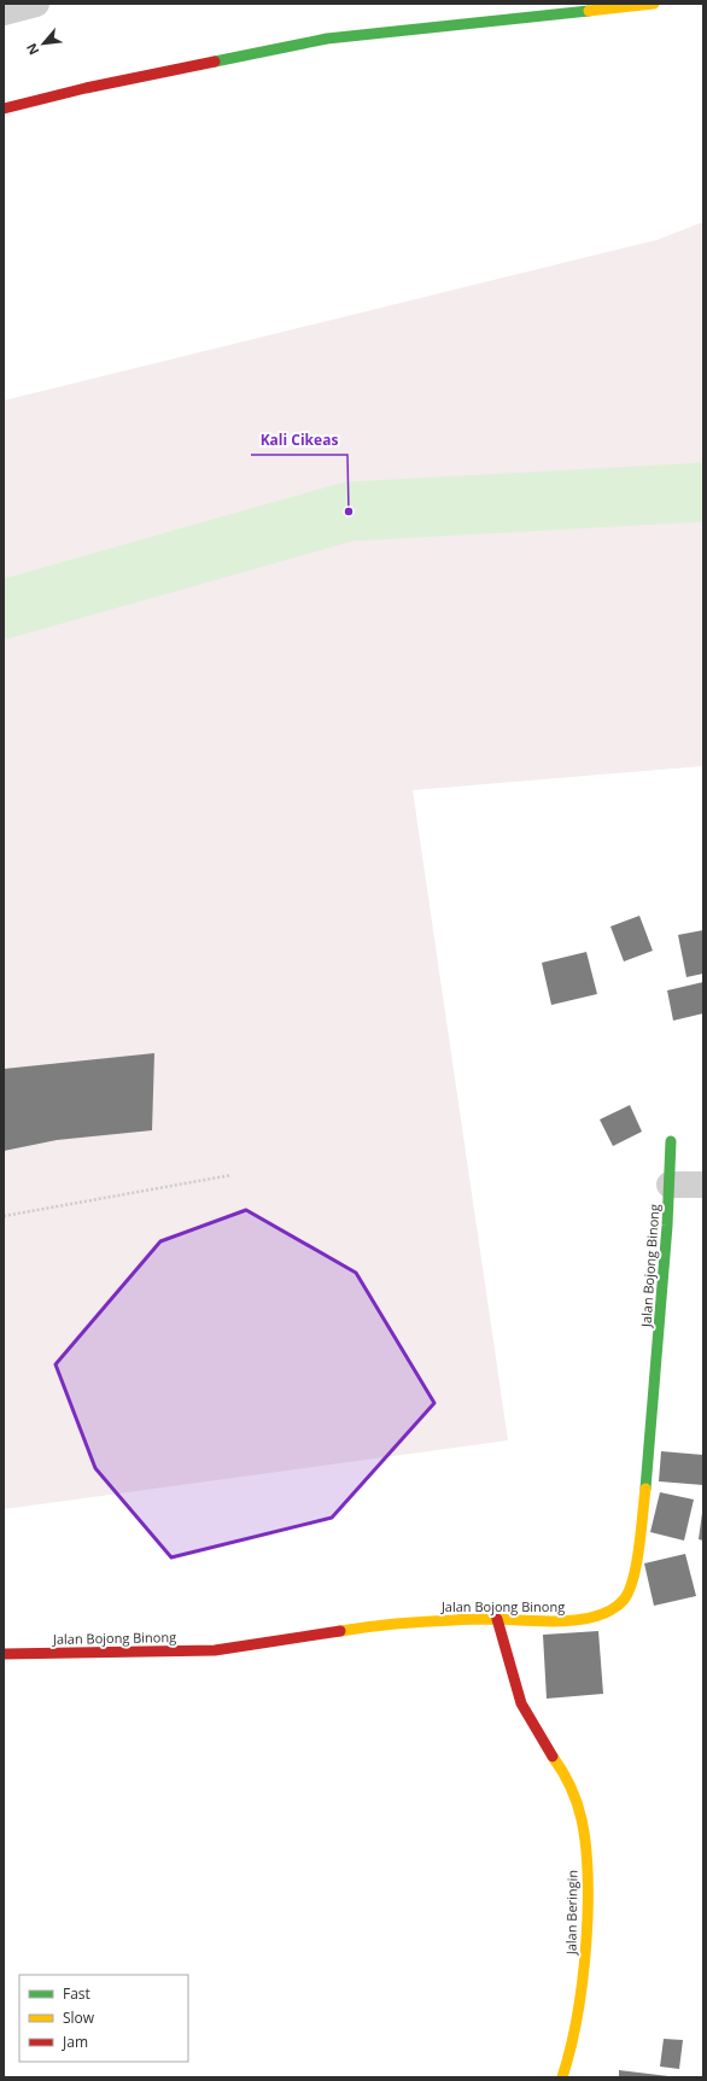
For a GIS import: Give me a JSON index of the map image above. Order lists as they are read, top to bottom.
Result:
{
  "streets": {
    "street": ["Jalan Bojong Binong", "Jalan Beringin"]
  },
  "crossings": [
    ["Jalan Bojong Binong", "Jalan Beringin"]
  ],
  "places": ["Kali Cikeas"],
  "legend": ["Fast", "Slow", "Jam"],
  "north": "bottom left"
}
